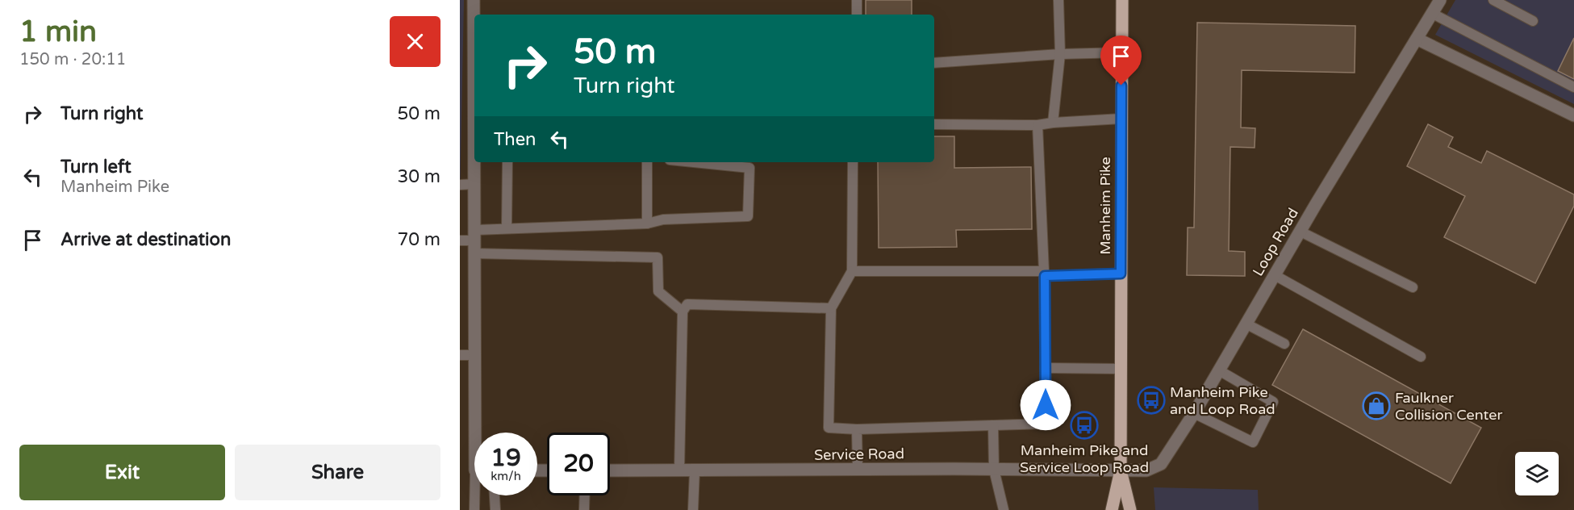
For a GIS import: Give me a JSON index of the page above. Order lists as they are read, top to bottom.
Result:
{
  "streets": {
    "main road": ["Manheim Pike"],
    "street": ["Loop Road", "Service Road"]
  },
  "crossings": [
    ["Manheim Pike", "Loop Road"],
    ["Manheim Pike", "Service Road"],
    ["Loop Road", "Service Road"]
  ],
  "places": {
    "bus stop": ["Manheim Pike and Loop Road", "Manheim Pike and Service Loop Road"],
    "shop": ["Faulkner Collision Center"]
  },
  "page": {
    "heading": ["1 min", "150 m · 20:11"],
    "turn": ["50 m", "Turn right"],
    "list": [
      {
        "name": "Turn right",
        "value": "50 m"
      },
      {
        "name": "Turn left",
        "note": "Manheim Pike",
        "value": "30 m"
      },
      {
        "name": "Arrive at destination",
        "value": "70 m"
      }
    ],
    "then": "Then",
    "speed": "19 km/h",
    "limit": "20",
    "buttons": ["Exit", "Share"]
  }
}
